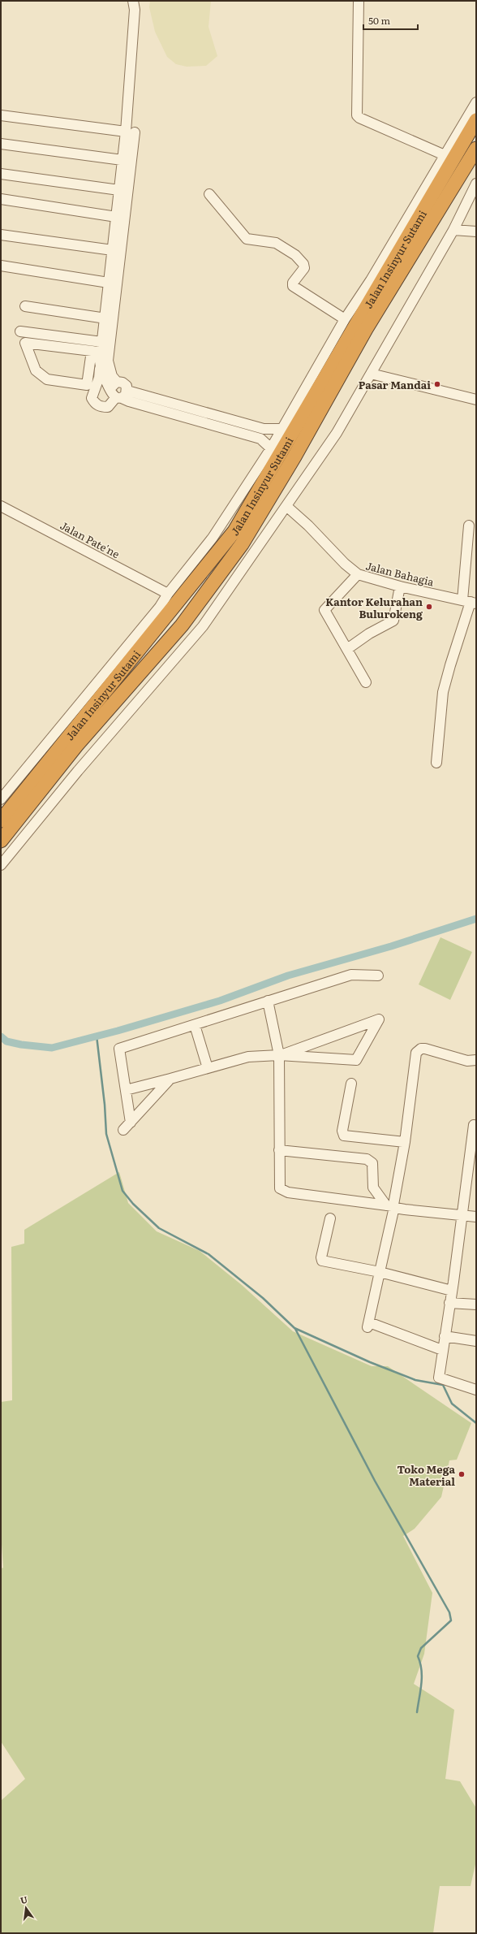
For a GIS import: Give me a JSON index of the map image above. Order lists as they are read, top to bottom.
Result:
{
  "streets": {
    "highway": ["Jalan Insinyur Sutami"],
    "street": ["Jalan Pate'ne", "Jalan Bahagia"]
  },
  "places": ["Pasar Mandai", "Kantor Kelurahan Bulurokeng", "Toko Mega Material"],
  "scale_bar": "50 m",
  "north": "top"
}
